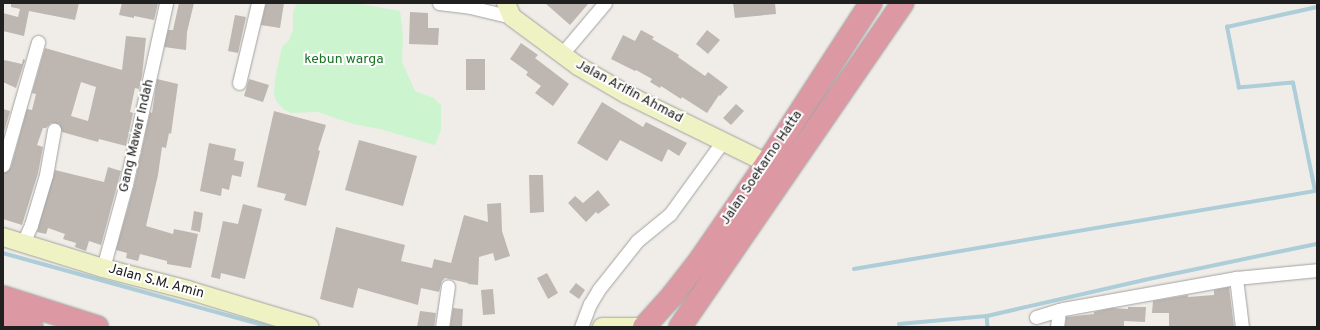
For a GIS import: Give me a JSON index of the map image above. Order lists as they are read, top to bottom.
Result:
{
  "streets": {
    "highway": ["Jalan Soekarno Hatta"],
    "street": ["Jalan Arifin Ahmad", "Gang Mawar Indah", "Jalan S.M. Amin"]
  },
  "crossings": [
    ["Jalan Arifin Ahmad", "Jalan Soekarno Hatta"],
    ["Gang Mawar Indah", "Jalan S.M. Amin"]
  ],
  "parks": ["kebun warga"]
}
